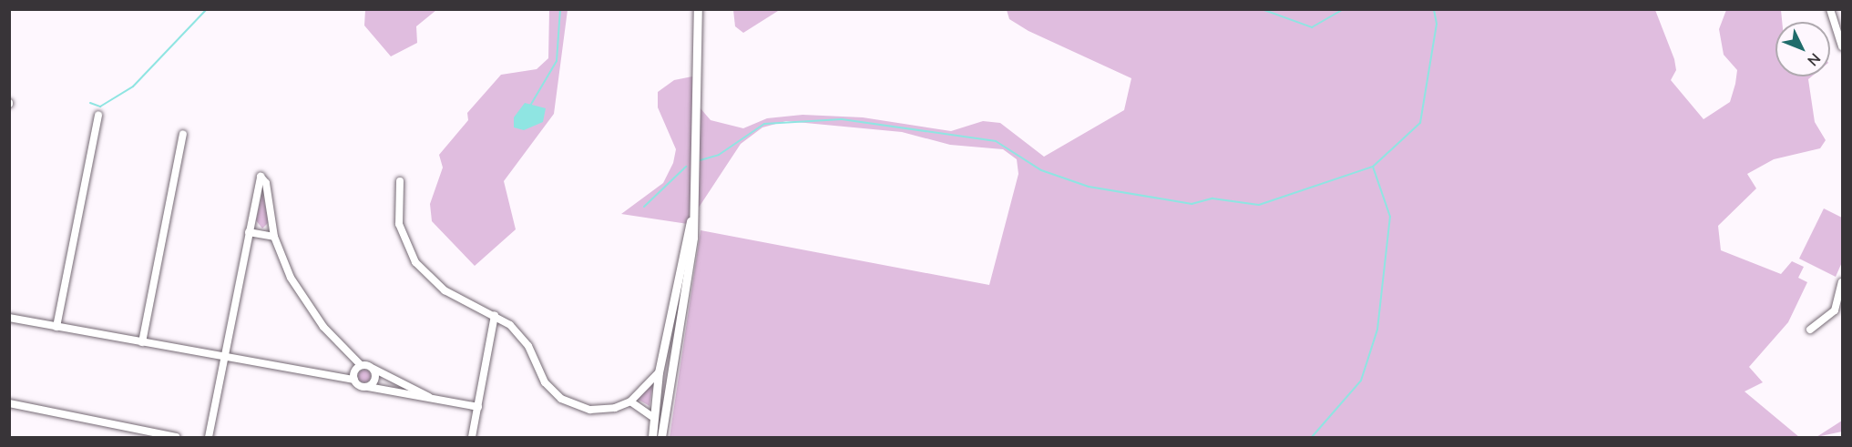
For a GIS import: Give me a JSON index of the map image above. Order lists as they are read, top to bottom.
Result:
{
  "north": "bottom right"
}
